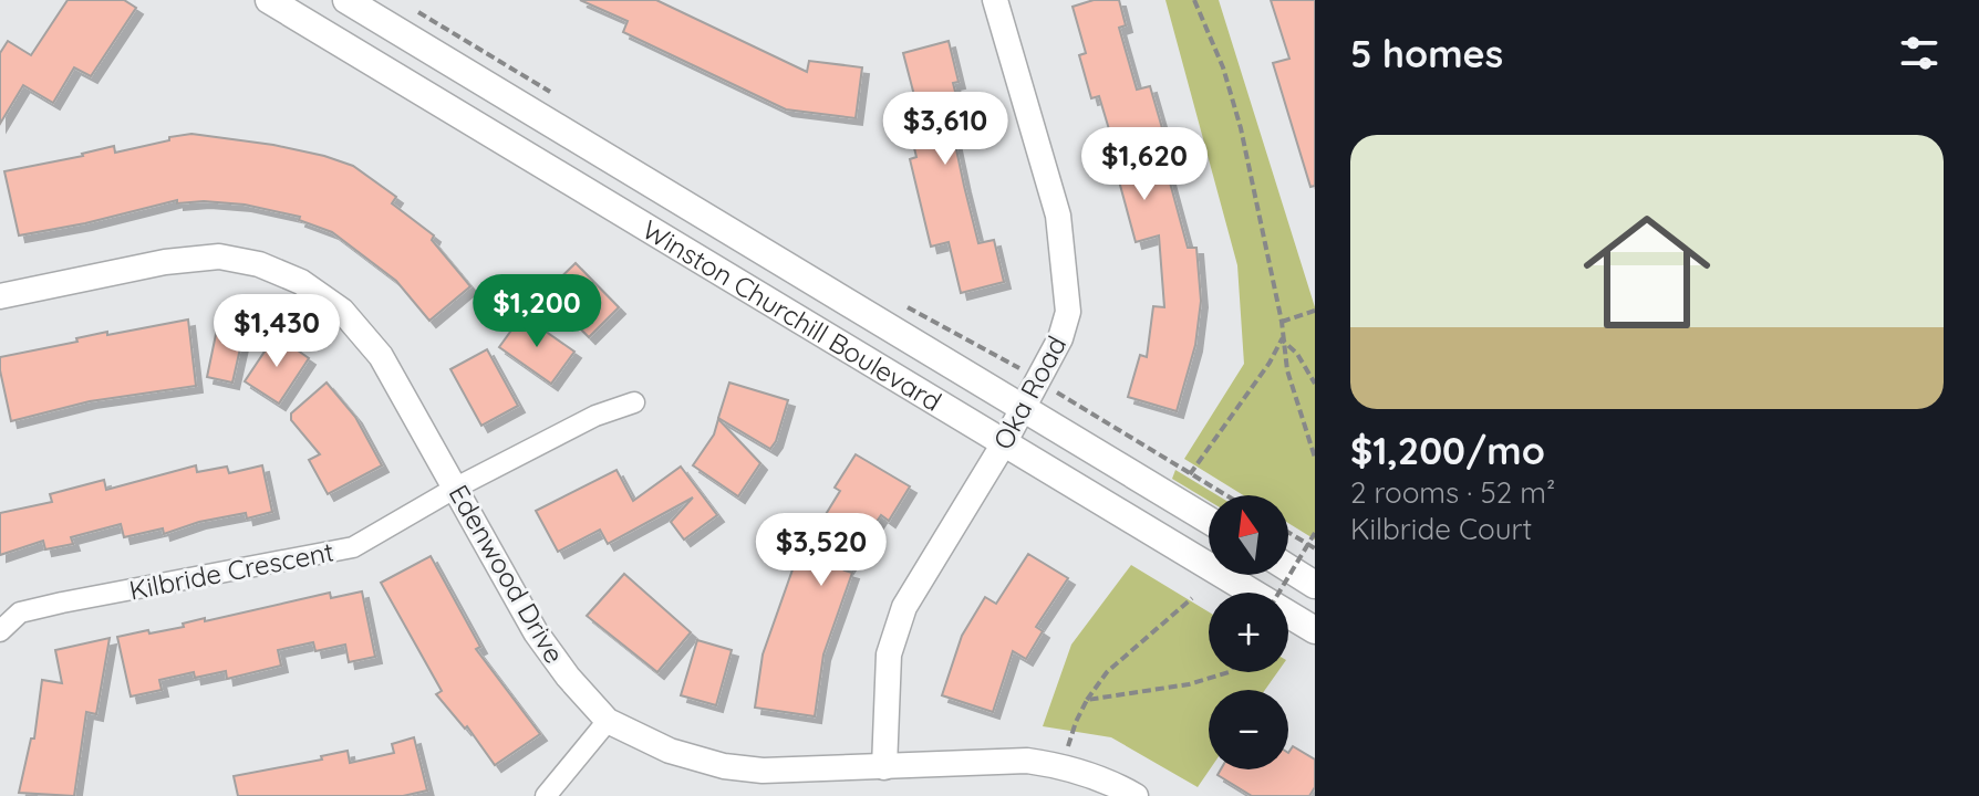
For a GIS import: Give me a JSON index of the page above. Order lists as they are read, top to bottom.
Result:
{
  "streets": {
    "main road": ["Winston Churchill Boulevard"],
    "street": ["Oka Road", "Kilbride Crescent", "Edenwood Drive"]
  },
  "crossings": [
    ["Winston Churchill Boulevard", "Oka Road"],
    ["Oka Road", "Edenwood Drive"],
    ["Kilbride Crescent", "Edenwood Drive"]
  ],
  "north": "top",
  "page": {
    "heading": "5 homes",
    "price": [
      "$3,610",
      "$1,620",
      "$1,200",
      "$1,430",
      "$3,520"
    ],
    "list": [
      {
        "name": "$1,200/mo",
        "note": "2 rooms · 52 m² · Kilbride Court"
      }
    ],
    "map_buttons": ["+", "−"]
  }
}
